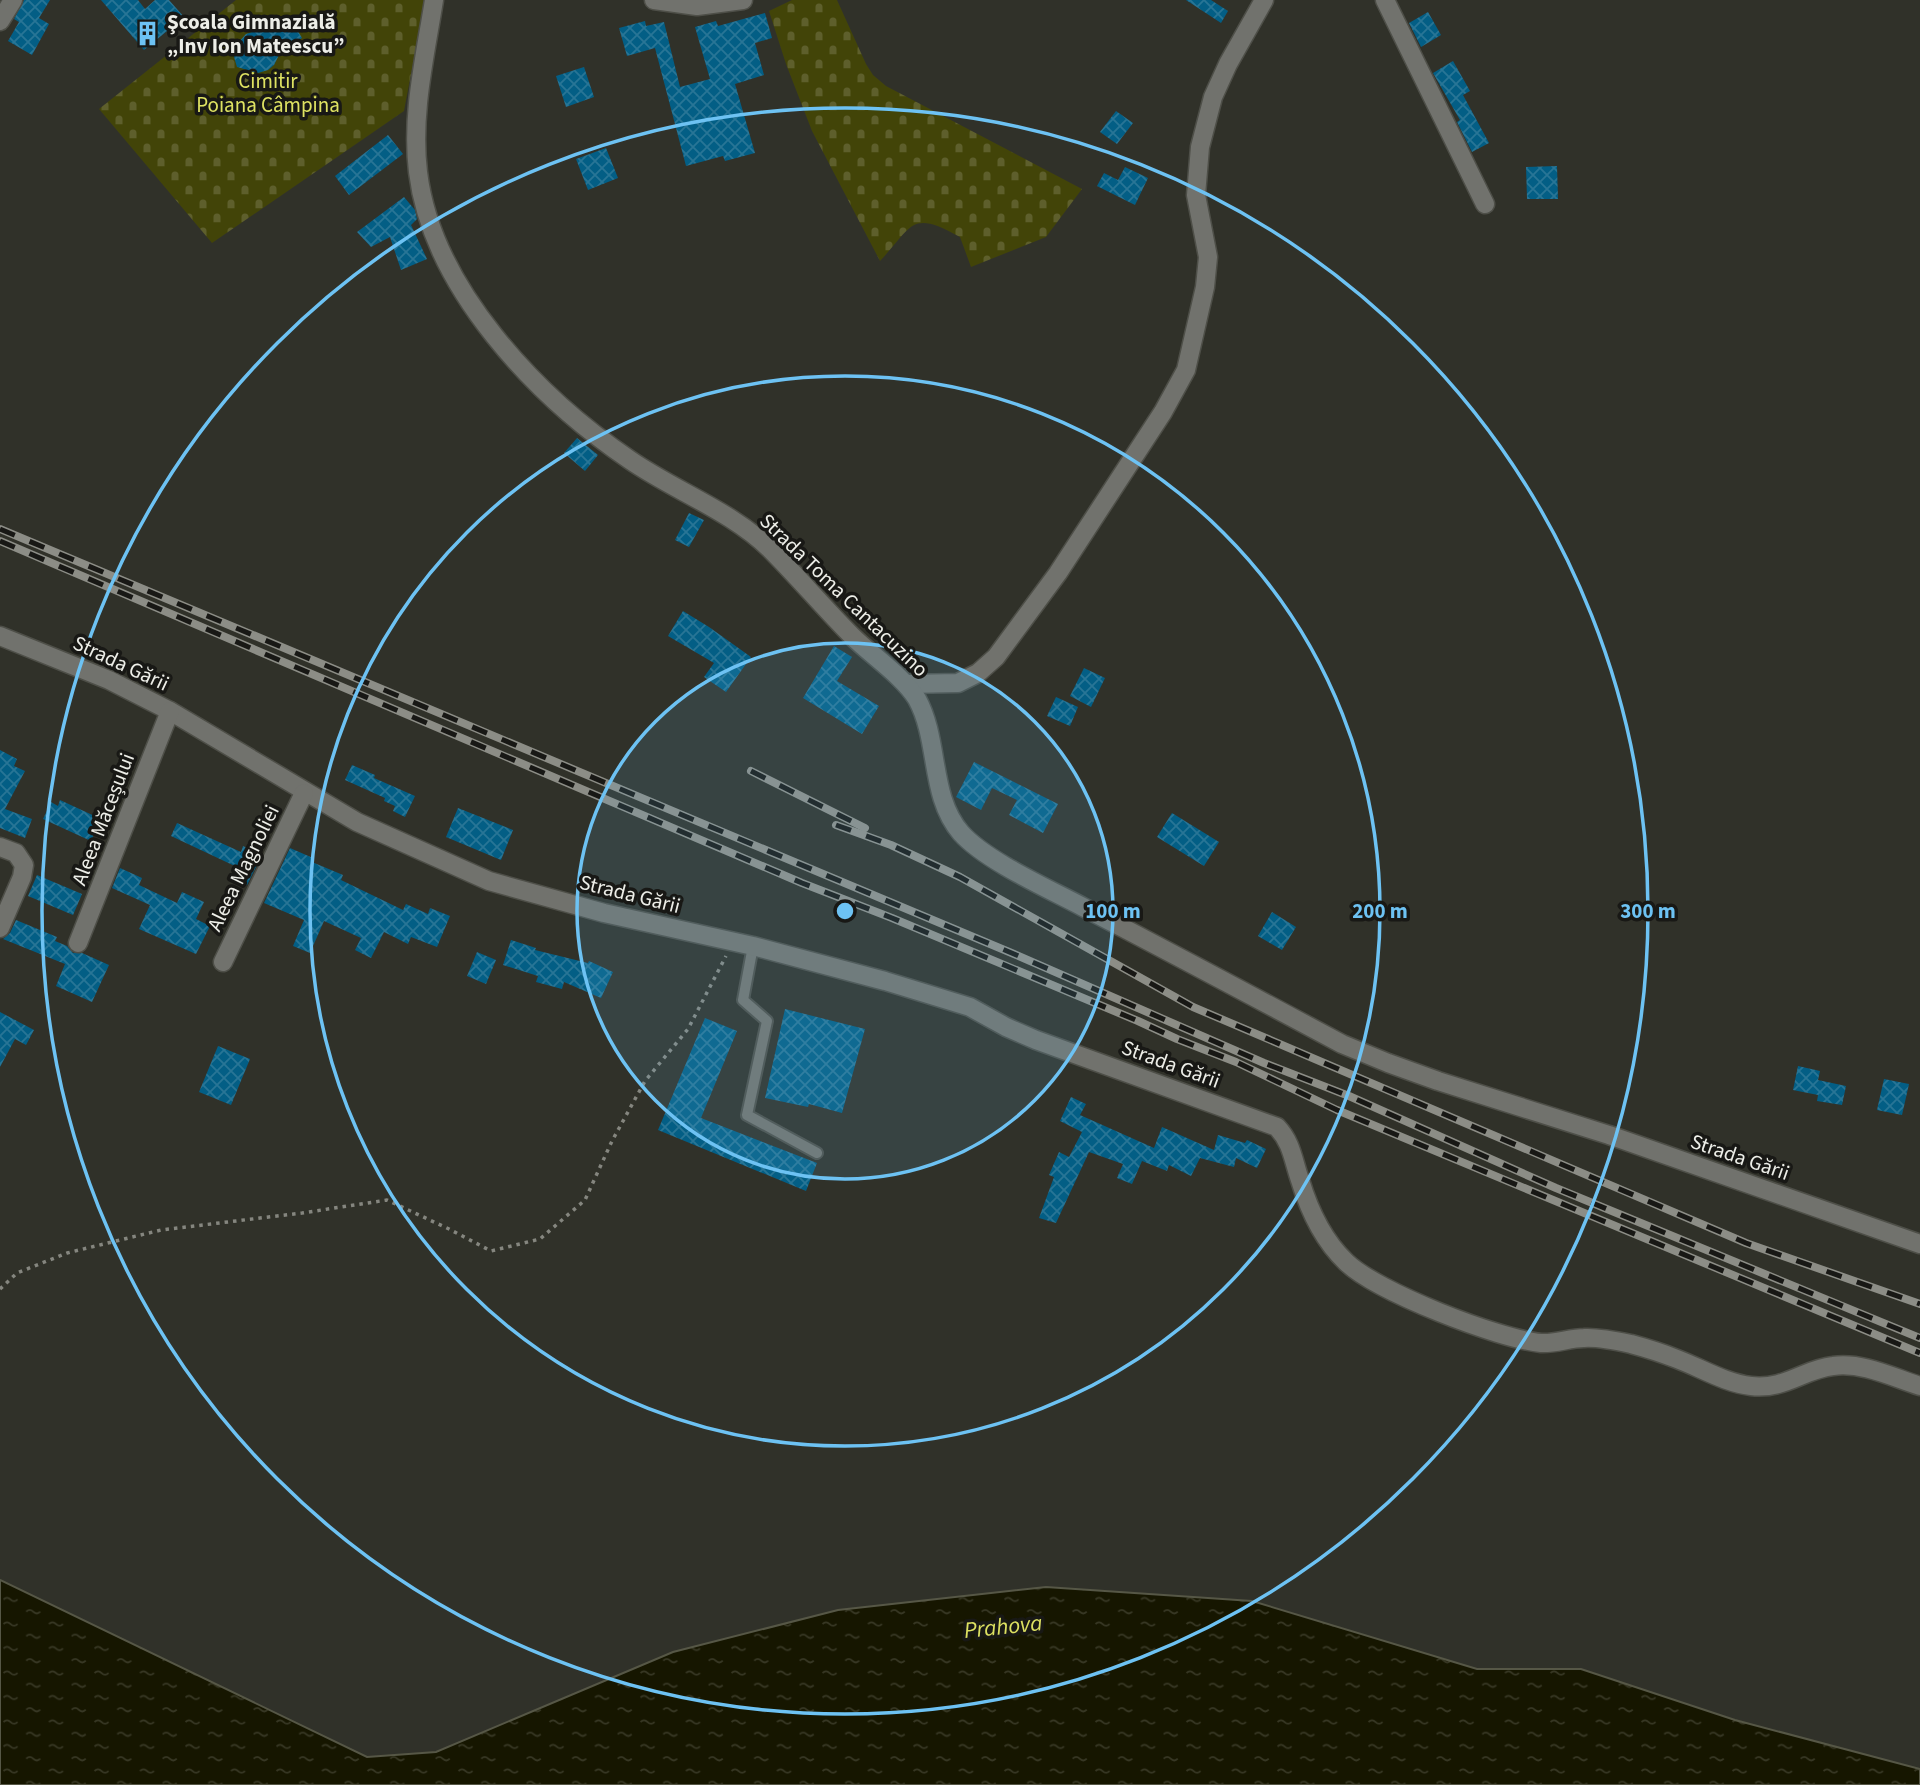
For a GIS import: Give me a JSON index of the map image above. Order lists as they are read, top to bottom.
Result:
{
  "streets": {
    "street": [
      "Strada Toma Cantacuzino",
      "Strada Gării",
      "Aleea Măceșului",
      "Aleea Magnoliei"
    ]
  },
  "crossings": [
    ["Strada Toma Cantacuzino", "Strada Gării"],
    ["Strada Gării", "Aleea Măceșului"],
    ["Strada Gării", "Aleea Magnoliei"]
  ],
  "water": ["Prahova"],
  "parks": ["Cimitir Poiana Câmpina"],
  "places": {
    "building": ["Şcoala Gimnazială „Inv Ion Mateescu”"]
  },
  "rings": ["100 m", "200 m", "300 m"]
}
